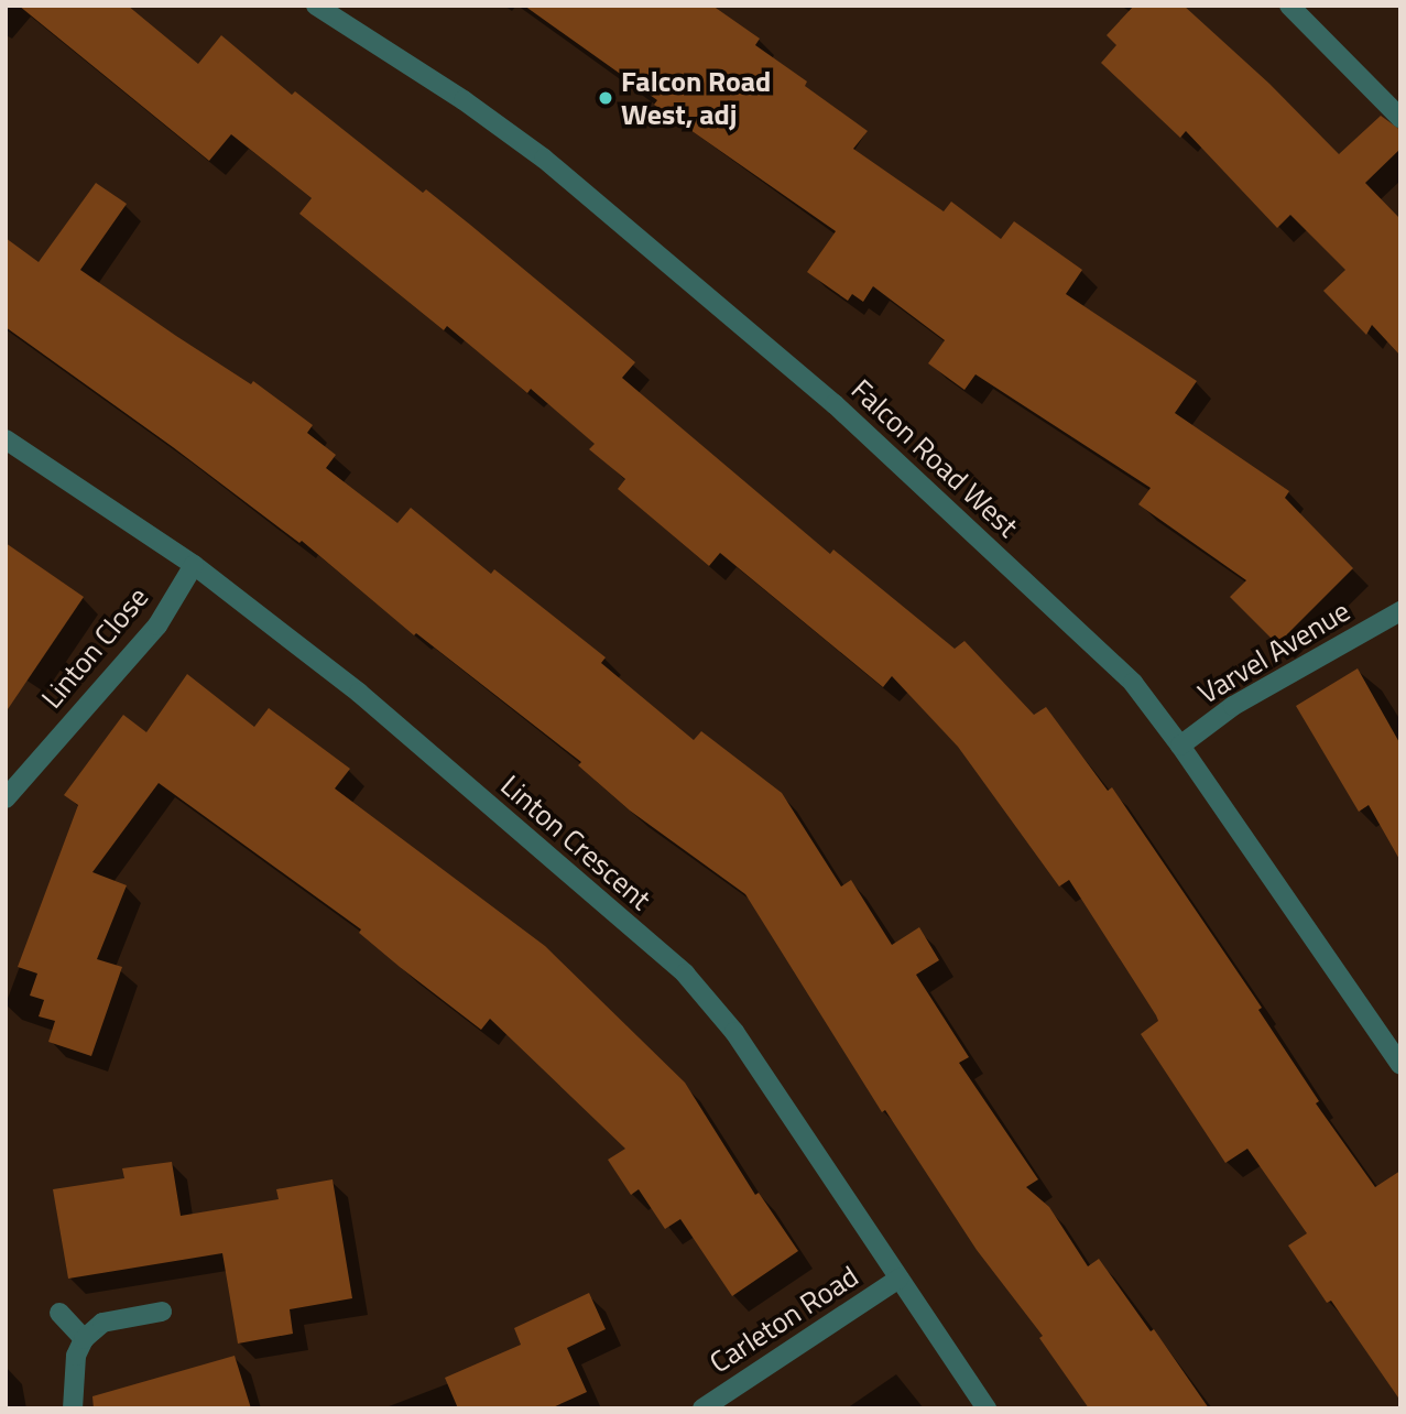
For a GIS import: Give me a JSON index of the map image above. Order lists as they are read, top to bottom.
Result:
{
  "streets": {
    "street": [
      "Falcon Road West",
      "Linton Close",
      "Varvel Avenue",
      "Linton Crescent",
      "Carleton Road"
    ]
  },
  "crossings": [
    ["Falcon Road West", "Varvel Avenue"],
    ["Linton Close", "Linton Crescent"],
    ["Linton Crescent", "Carleton Road"]
  ],
  "places": ["Falcon Road West, adj"]
}
